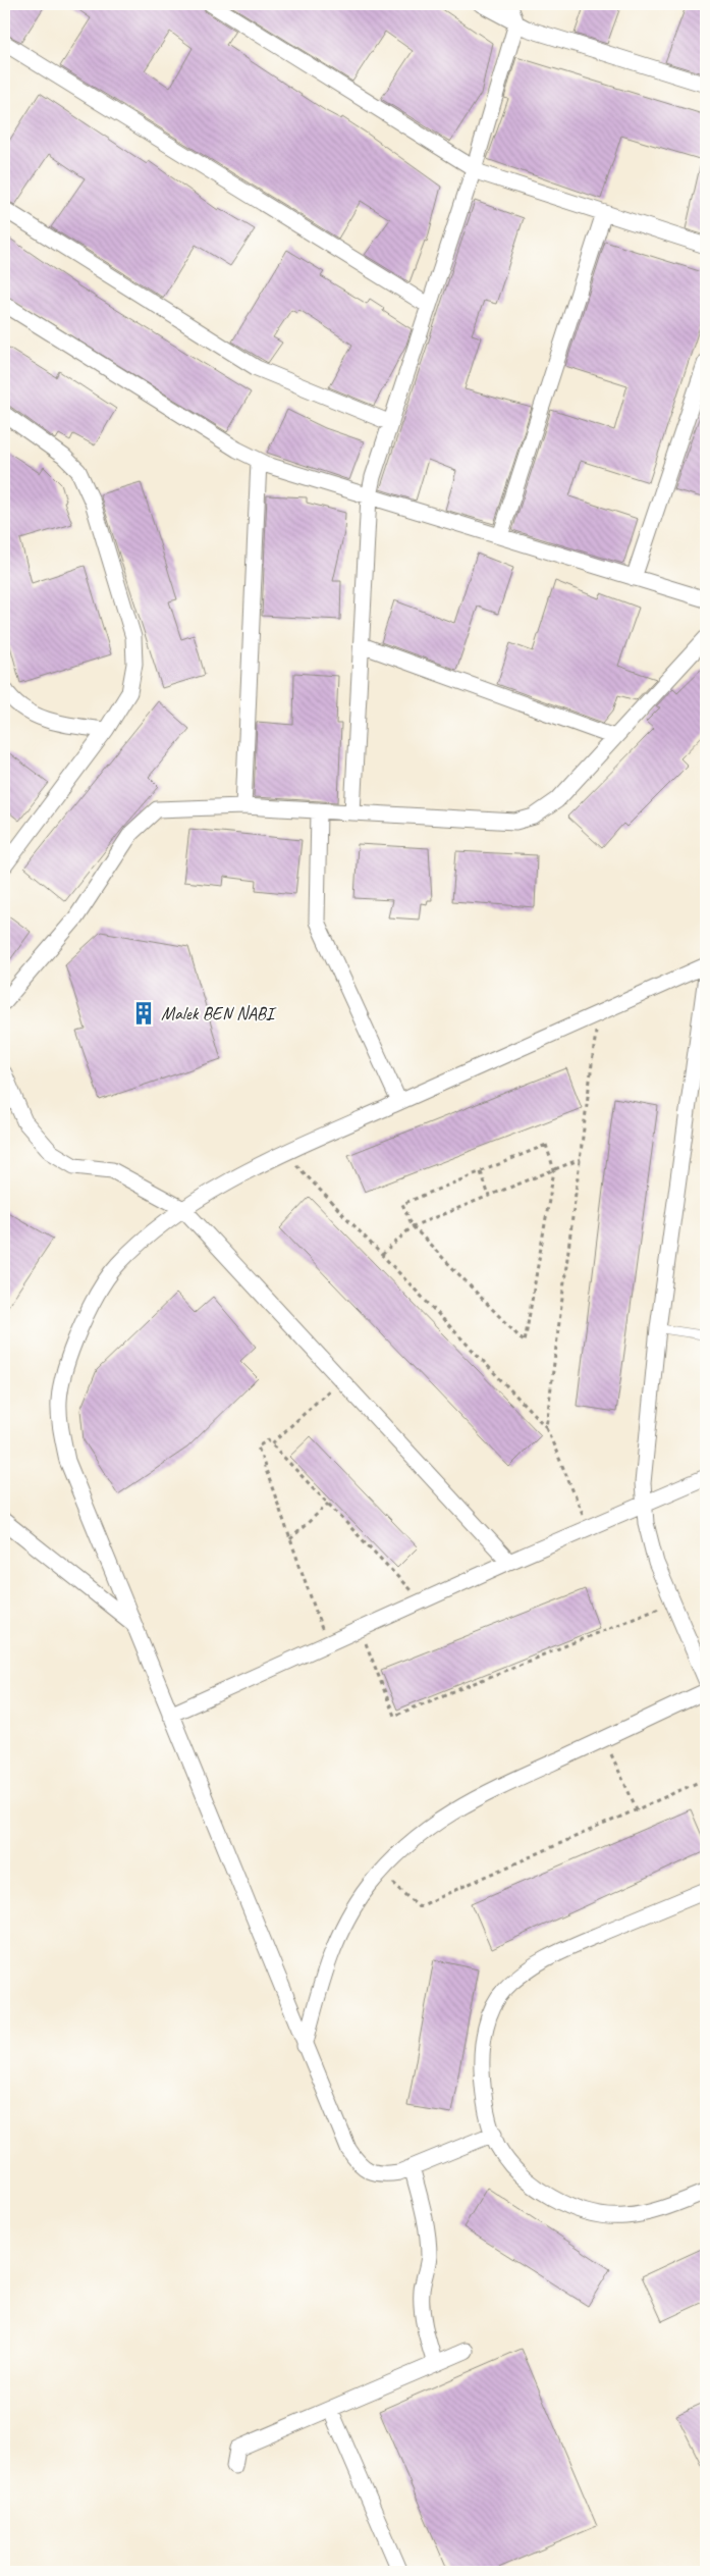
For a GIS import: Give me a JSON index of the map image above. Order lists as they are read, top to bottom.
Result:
{
  "places": {
    "building": ["Malek BEN NABI"]
  }
}
